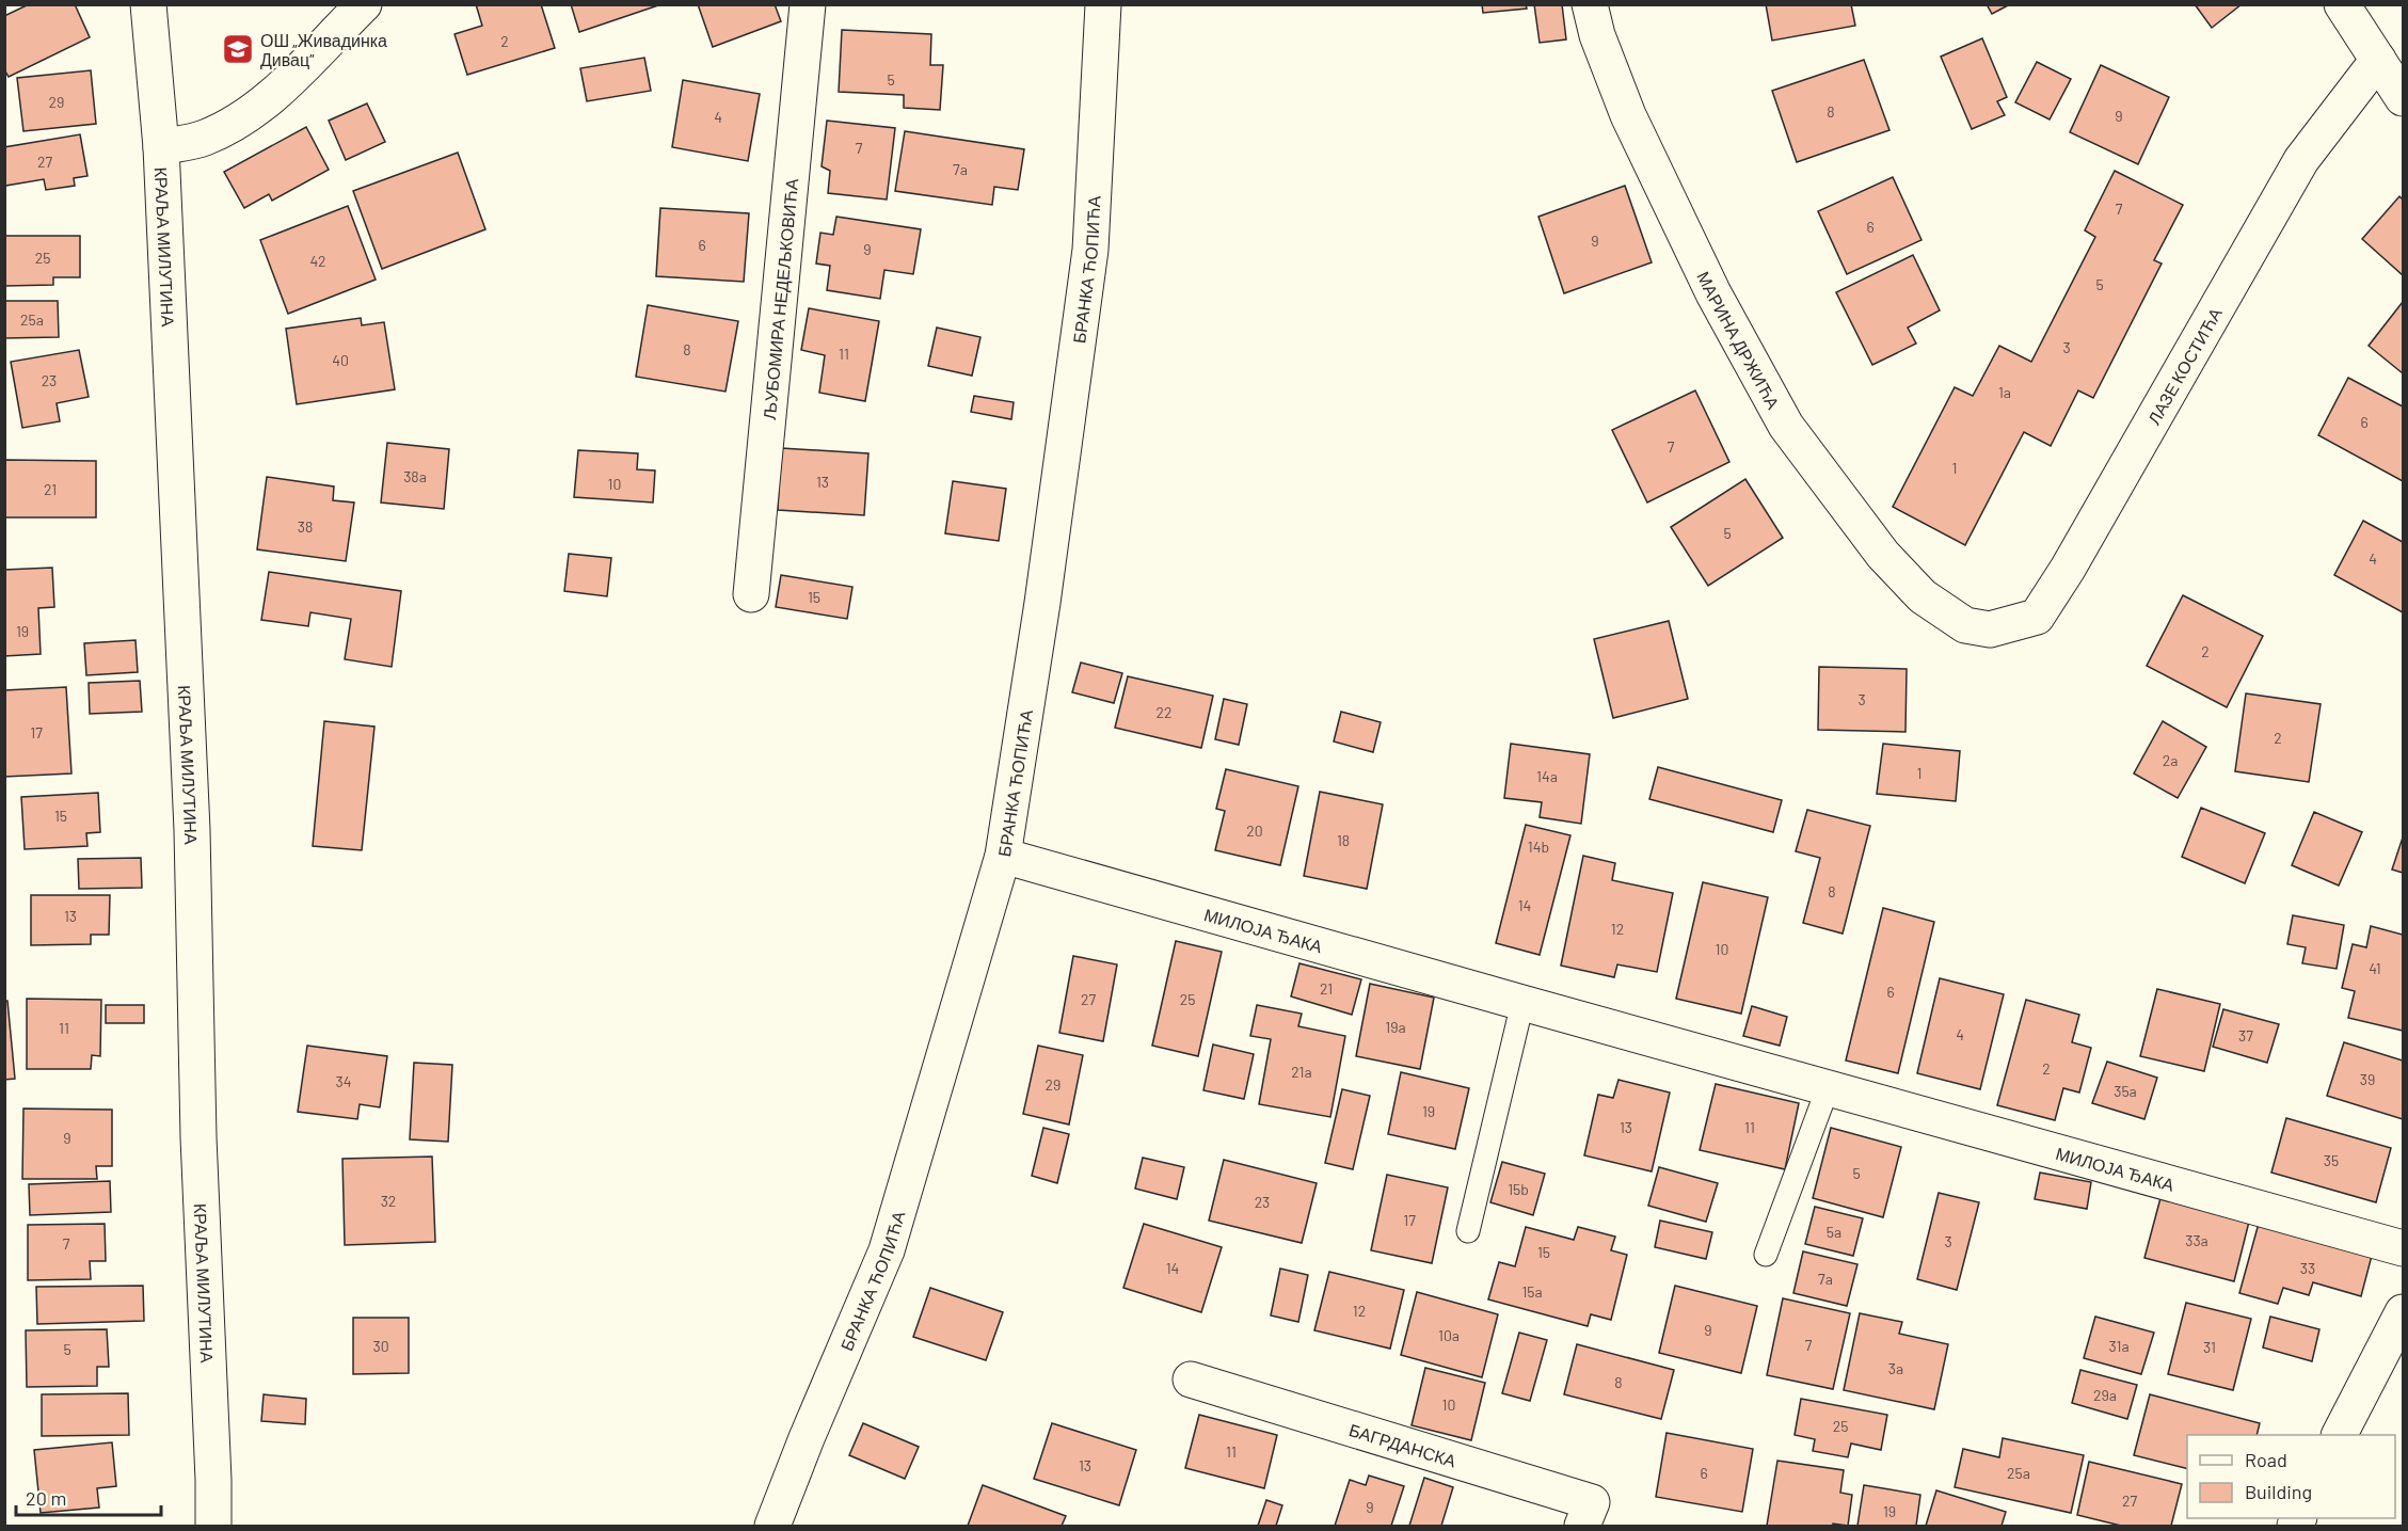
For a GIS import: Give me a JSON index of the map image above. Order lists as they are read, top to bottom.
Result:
{
  "streets": {
    "street": [
      "КРАЉА МИЛУТИНА",
      "БРАНКА ЋОПИЋА",
      "ЉУБОМИРА НЕДЕЉКОВИЋА",
      "МАРИНА ДРЖИЋА",
      "ЛАЗЕ КОСТИЋА",
      "МИЛОЈА ЂАКА",
      "БАГРДАНСКА"
    ]
  },
  "crossings": [
    ["БРАНКА ЋОПИЋА", "МИЛОЈА ЂАКА"],
    ["МАРИНА ДРЖИЋА", "ЛАЗЕ КОСТИЋА"]
  ],
  "places": {
    "school or university": ["ОШ „Живадинка Дивац”"]
  },
  "house_numbers": [
    "2",
    "5",
    "29",
    "8",
    "9",
    "4",
    "7",
    "27",
    "7a",
    "7",
    "6",
    "9",
    "6",
    "9",
    "25",
    "42",
    "5",
    "25a",
    "3",
    "8",
    "11",
    "40",
    "23",
    "1a",
    "6",
    "7",
    "1",
    "38a",
    "13",
    "10",
    "21",
    "38",
    "5",
    "4",
    "15",
    "19",
    "2",
    "3",
    "22",
    "17",
    "2",
    "2a",
    "1",
    "14a",
    "15",
    "20",
    "18",
    "14b",
    "8",
    "14",
    "13",
    "12",
    "10",
    "41",
    "21",
    "6",
    "27",
    "25",
    "19a",
    "11",
    "4",
    "37",
    "2",
    "21a",
    "39",
    "34",
    "29",
    "35a",
    "19",
    "13",
    "11",
    "9",
    "35",
    "5",
    "15b",
    "32",
    "23",
    "17",
    "5a",
    "33a",
    "3",
    "7",
    "15",
    "14",
    "33",
    "7a",
    "15a",
    "12",
    "9",
    "10a",
    "7",
    "30",
    "31a",
    "31",
    "5",
    "3a",
    "8",
    "29a",
    "10",
    "25",
    "11",
    "13",
    "6",
    "25a",
    "27",
    "9",
    "19"
  ],
  "legend": ["Road", "Building"],
  "scale_bar": "20 m"
}
